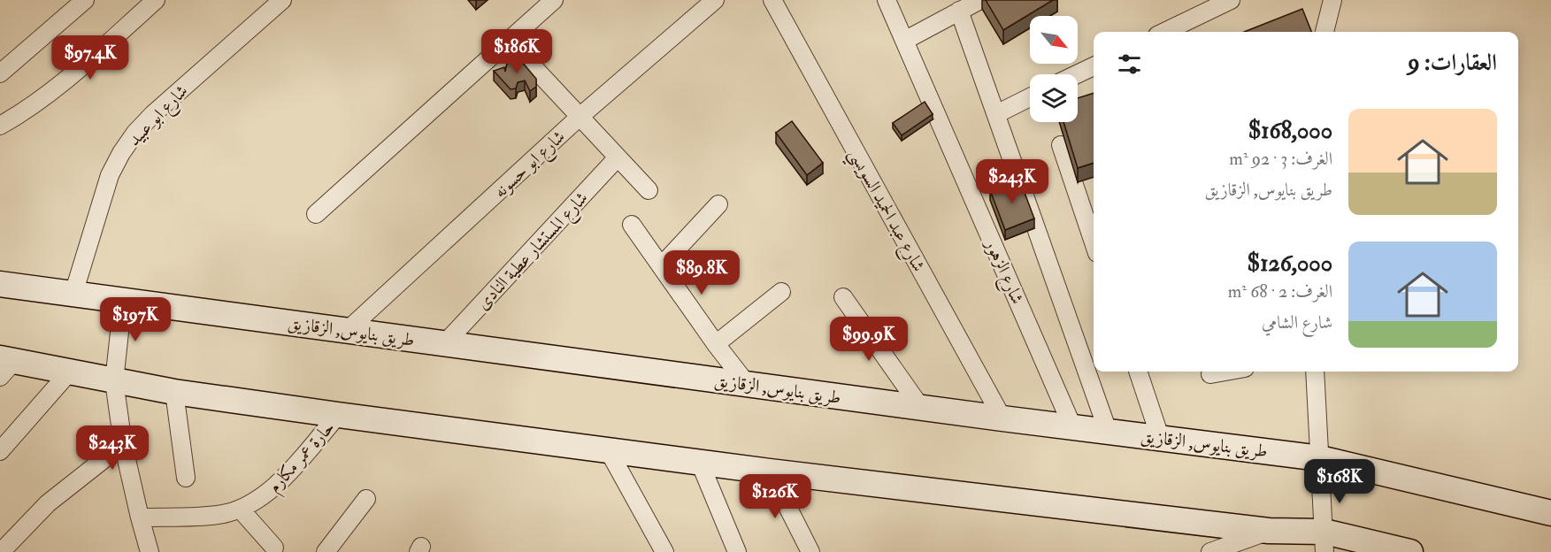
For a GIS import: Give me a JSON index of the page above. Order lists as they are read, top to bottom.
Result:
{
  "streets": {
    "main road": ["طريق بنايوس, الزقازيق"],
    "street": [
      "شارع ابو عبيد",
      "شارع ابو حسونه",
      "شارع عبد الحميد السويسي",
      "شارع المستشار عطية النادى",
      "شارع الزهور",
      "حارة عمر مكارم"
    ]
  },
  "crossings": [
    ["شارع ابو عبيد", "طريق بنايوس, الزقازيق"],
    ["شارع ابو حسونه", "طريق بنايوس, الزقازيق"],
    ["شارع عبد الحميد السويسي", "طريق بنايوس, الزقازيق"],
    ["شارع المستشار عطية النادى", "طريق بنايوس, الزقازيق"],
    ["شارع الزهور", "طريق بنايوس, الزقازيق"]
  ],
  "north": "bottom right",
  "page": {
    "price": [
      "$186K",
      "$97.4K",
      "$243K",
      "$89.8K",
      "$197K",
      "$99.9K",
      "$243K",
      "$168K",
      "$126K"
    ],
    "heading": "العقارات: 9",
    "list": [
      {
        "name": "$168,000",
        "note": "الغرف: 3 · 92 m² · طريق بنايوس, الزقازيق"
      },
      {
        "name": "$126,000",
        "note": "الغرف: 2 · 68 m² · شارع الشامي"
      }
    ]
  }
}
